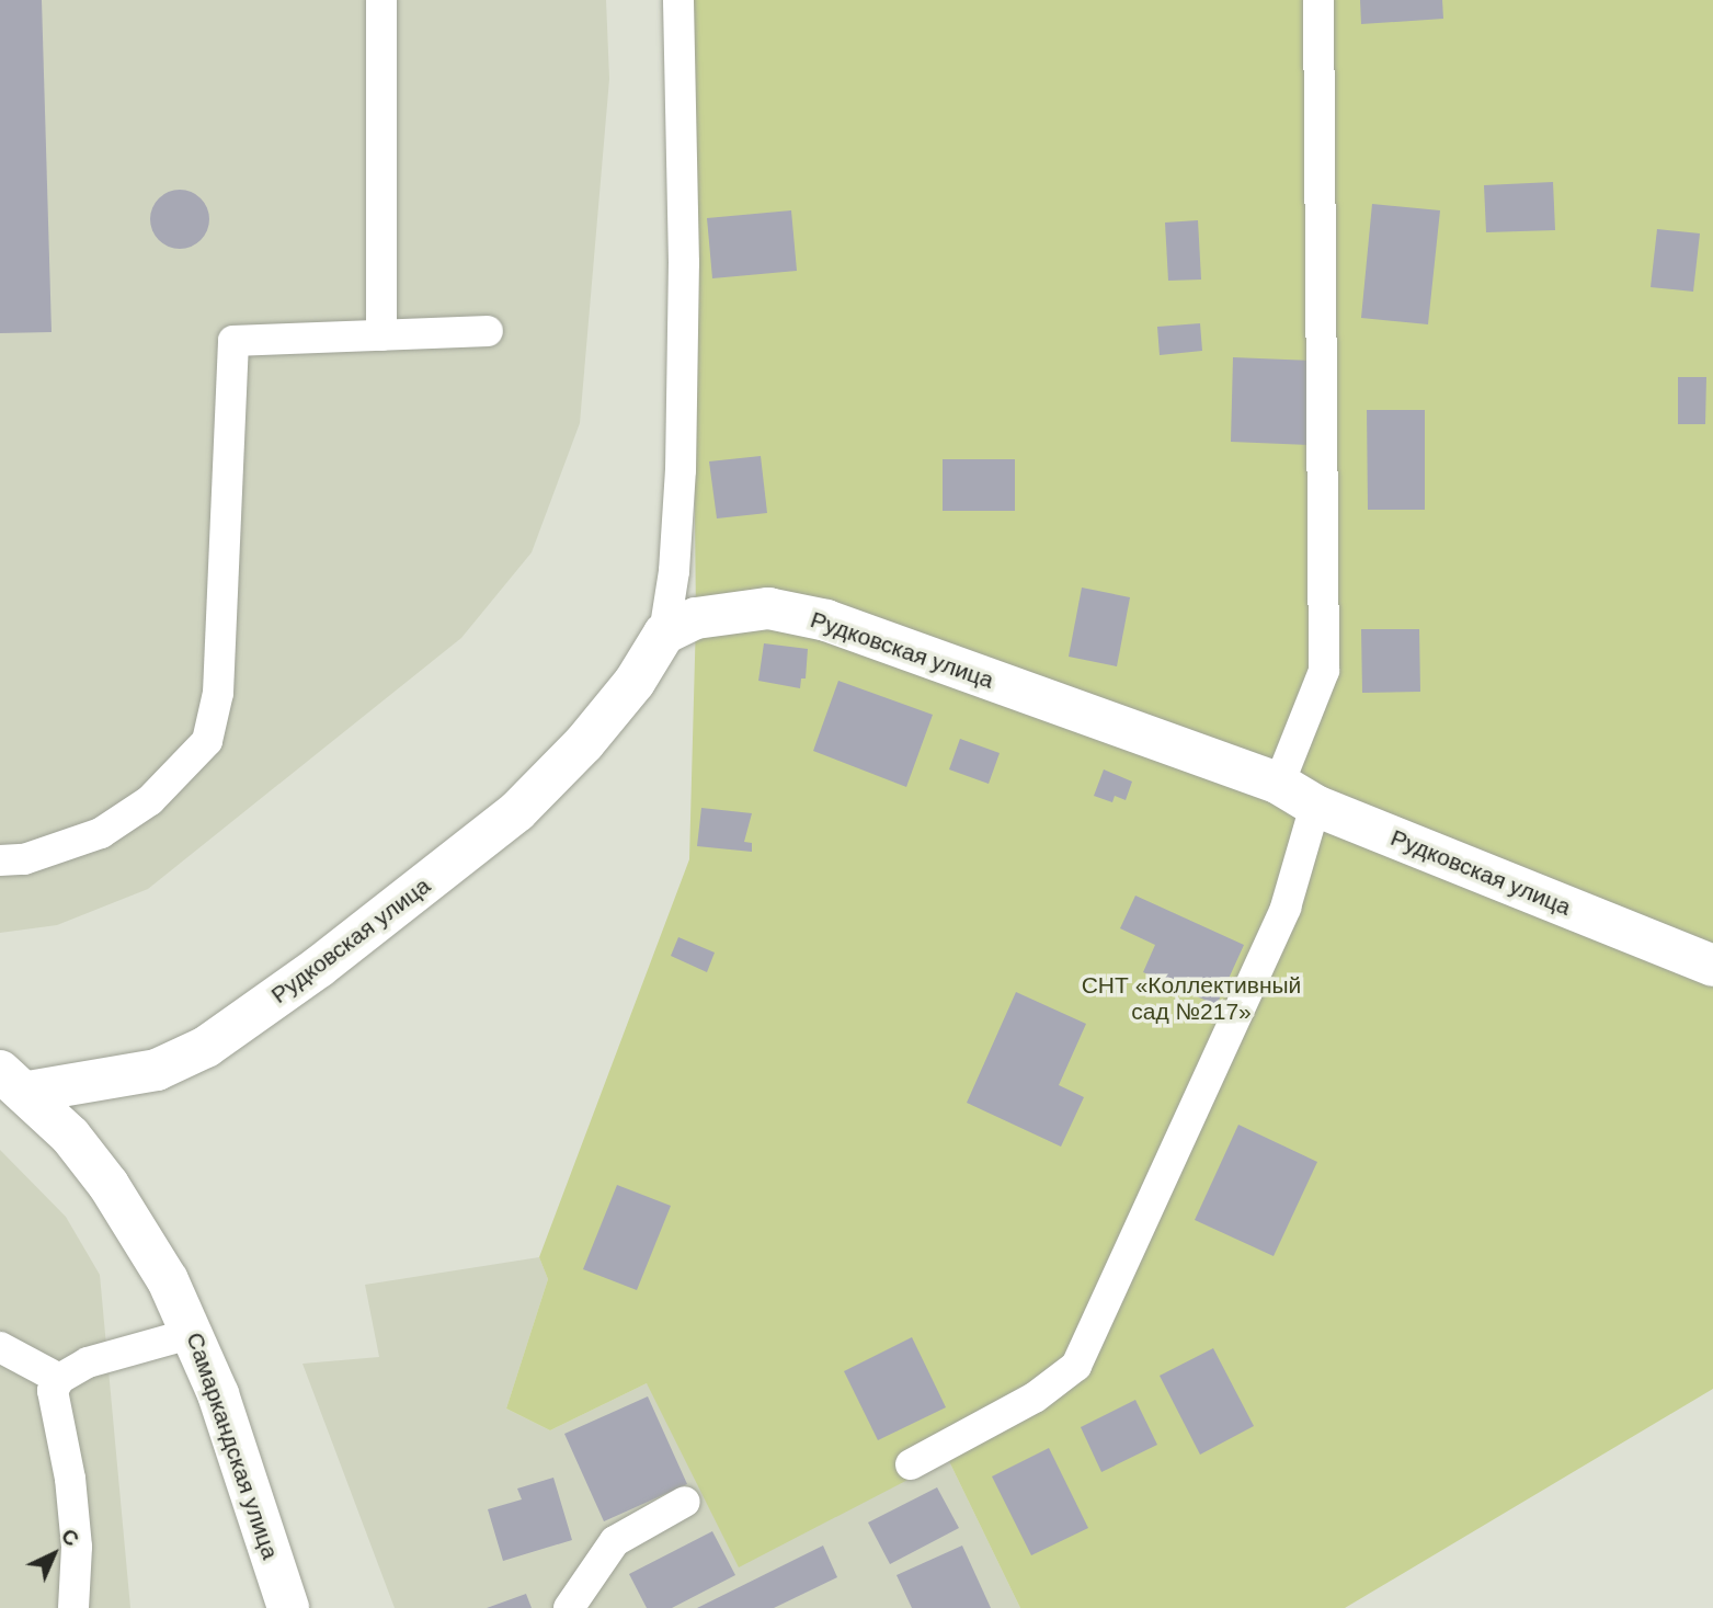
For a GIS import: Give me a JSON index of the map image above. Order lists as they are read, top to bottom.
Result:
{
  "streets": {
    "street": ["Рудковская улица", "Самаркандская улица"]
  },
  "crossings": [
    ["Рудковская улица", "Самаркандская улица"]
  ],
  "parks": ["СНТ «Коллективный сад №217»"],
  "north": "top right"
}
